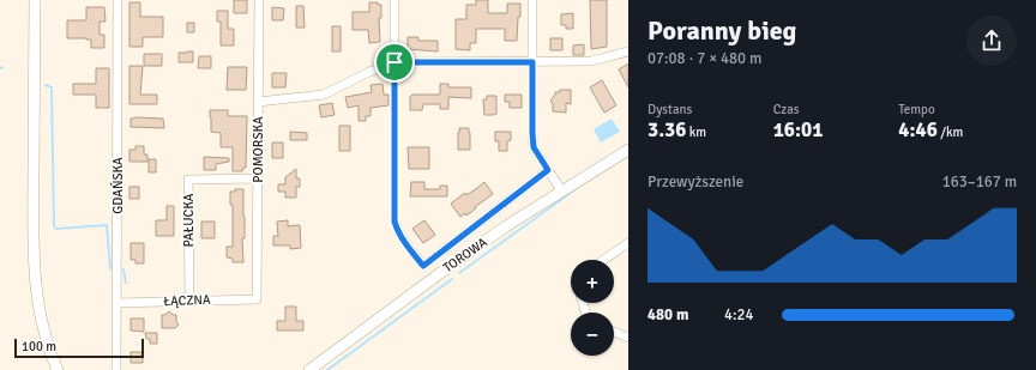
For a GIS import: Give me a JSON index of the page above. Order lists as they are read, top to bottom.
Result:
{
  "streets": {
    "street": [
      "POMORSKA",
      "GDAŃSKA",
      "PAŁUCKA",
      "TOROWA",
      "ŁĄCZNA"
    ]
  },
  "crossings": [
    ["POMORSKA", "PAŁUCKA"],
    ["POMORSKA", "ŁĄCZNA"],
    ["GDAŃSKA", "ŁĄCZNA"],
    ["PAŁUCKA", "ŁĄCZNA"]
  ],
  "scale_bar": "100 m",
  "page": {
    "heading": ["Poranny bieg", "07:08 · 7 × 480 m"],
    "stats": [
      ["Dystans", "3.36 km"],
      ["Czas", "16:01"],
      ["Tempo", "4:46 /km"]
    ],
    "chart": ["Przewyższenie", "163–167 m"],
    "map_buttons": ["+", "−"],
    "list": [
      {
        "name": "480 m",
        "note": "4:24"
      }
    ],
    "scale": "100 m"
  }
}
